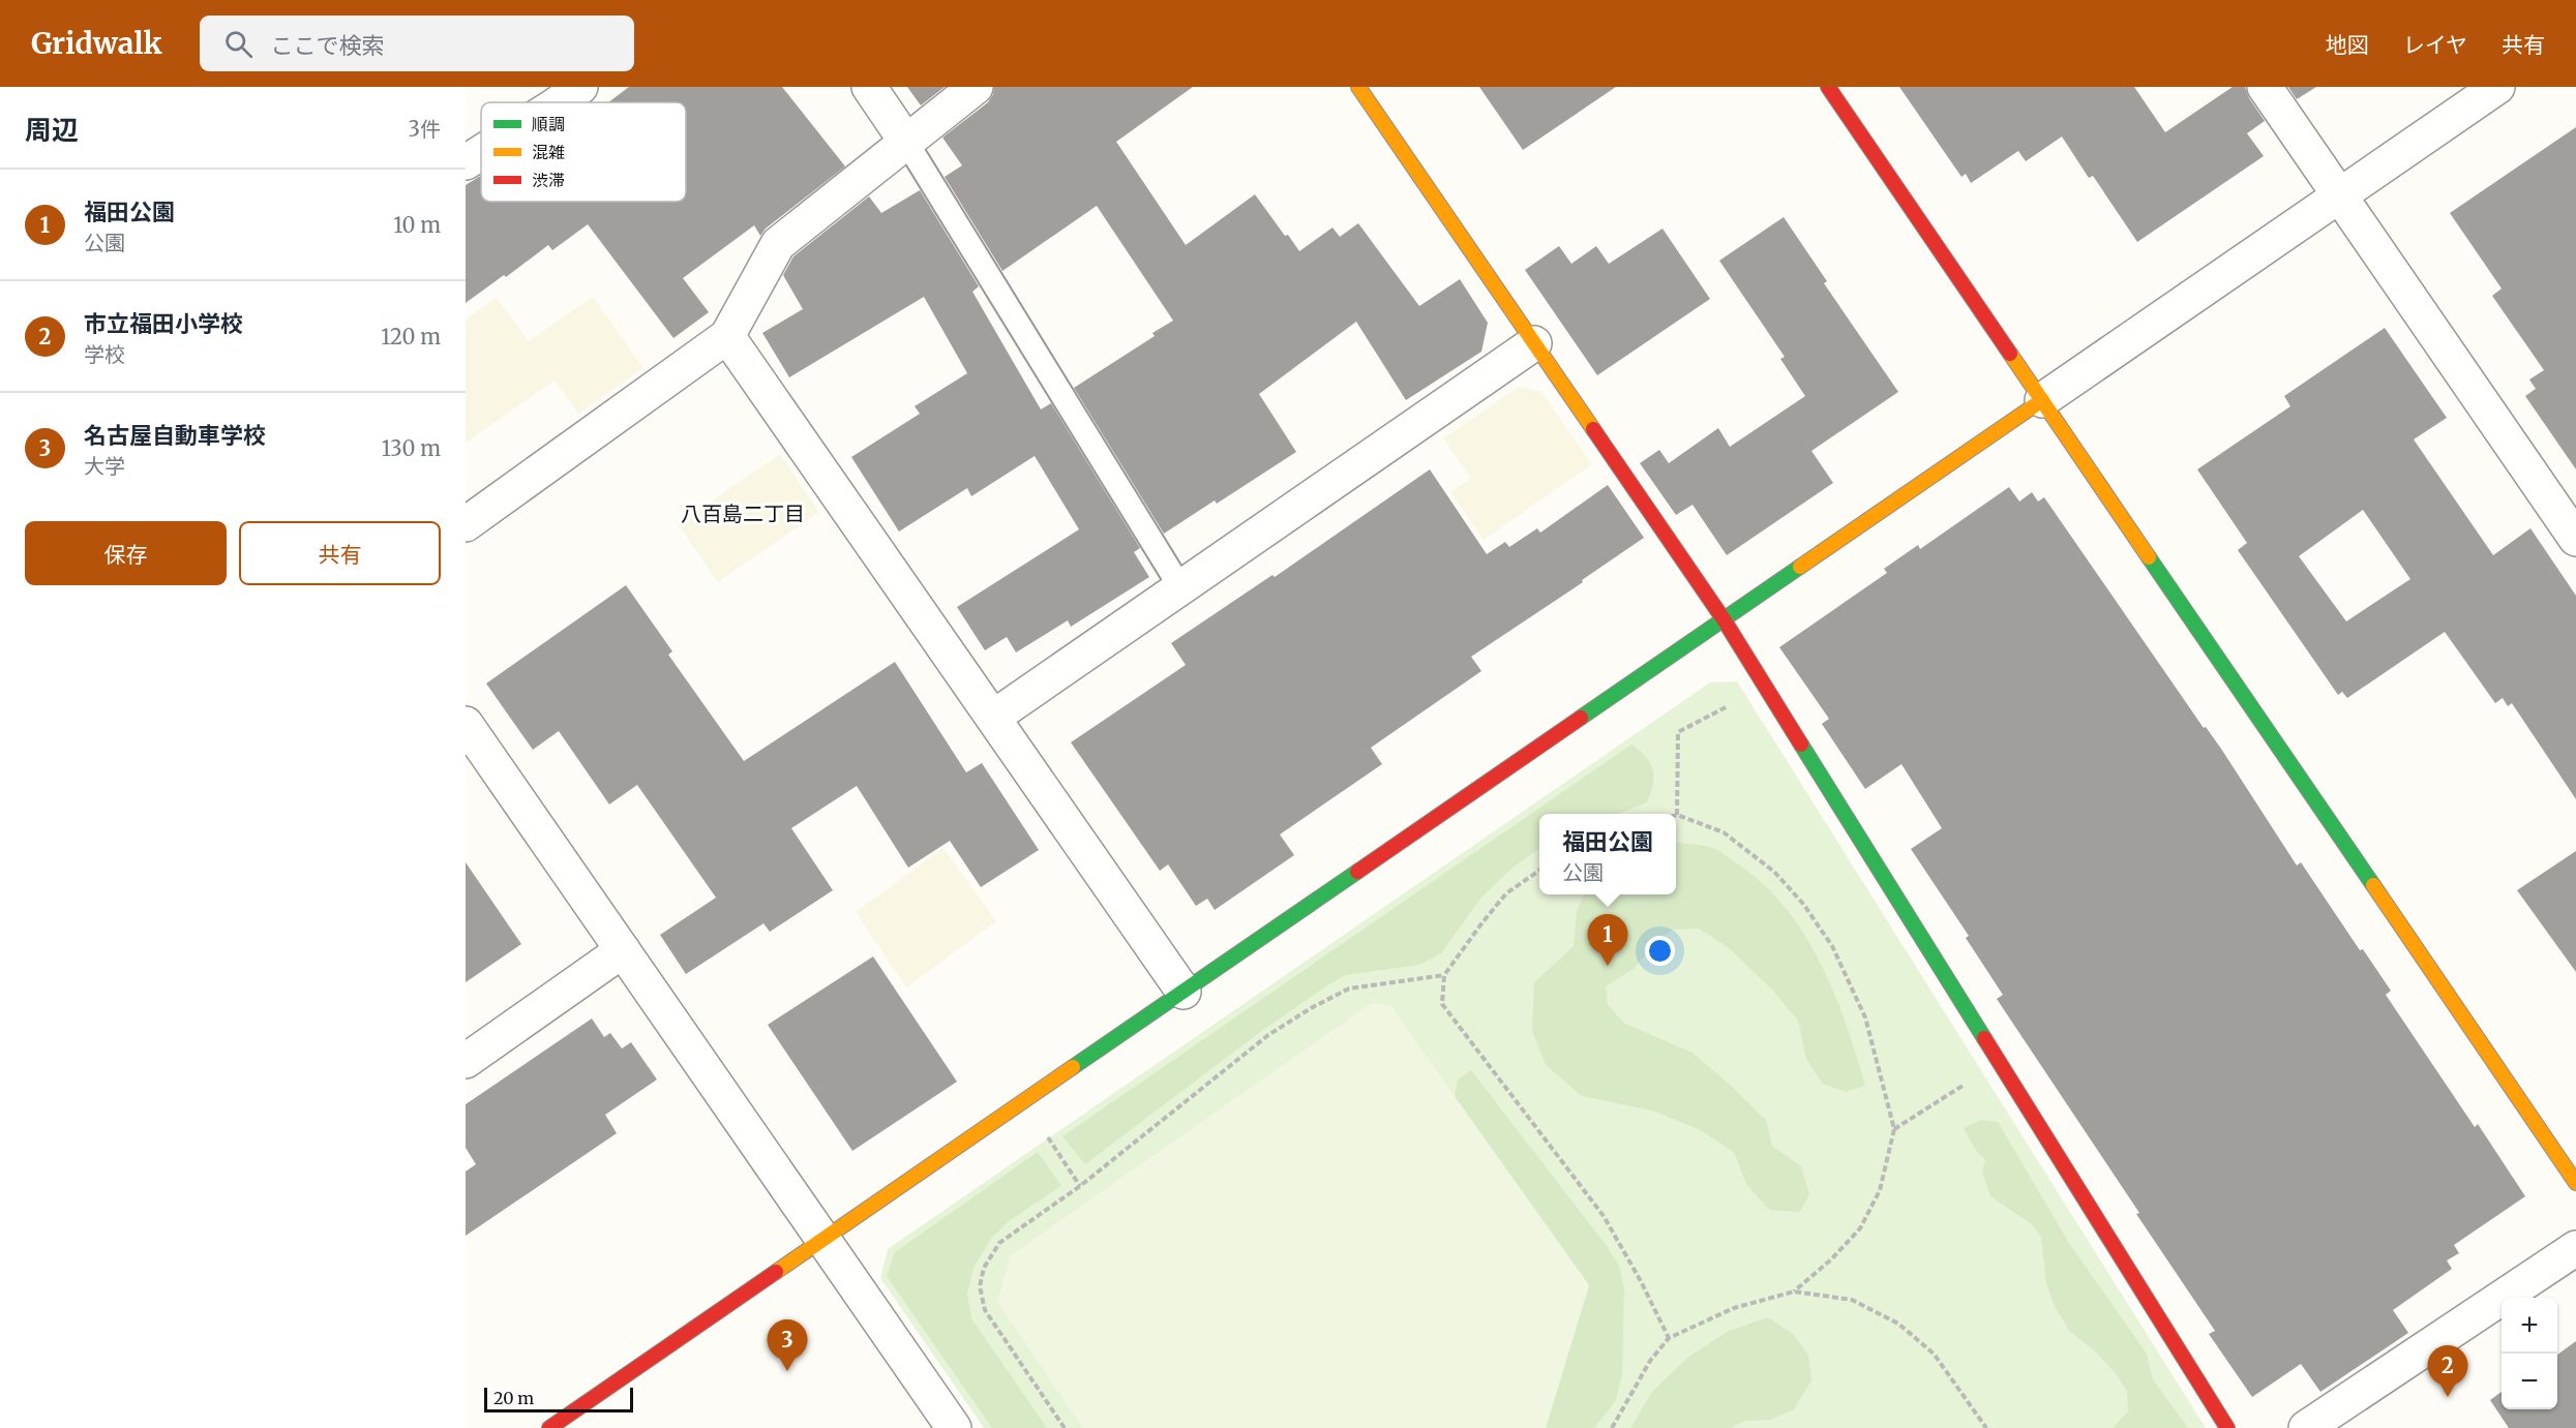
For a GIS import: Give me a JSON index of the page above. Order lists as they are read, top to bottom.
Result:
{
  "districts": ["八百島二丁目"],
  "legend": ["順調", "混雑", "渋滞"],
  "scale_bar": "20 m",
  "page": {
    "header": "Gridwalk",
    "search": "ここで検索",
    "nav": ["地図", "レイヤ", "共有"],
    "heading": ["周辺", "3件"],
    "list": [
      {
        "mark": "1",
        "name": "福田公園",
        "note": "公園",
        "value": "10 m"
      },
      {
        "mark": "2",
        "name": "市立福田小学校",
        "note": "学校",
        "value": "120 m"
      },
      {
        "mark": "3",
        "name": "名古屋自動車学校",
        "note": "大学",
        "value": "130 m"
      }
    ],
    "buttons": ["保存", "共有"],
    "popup": ["福田公園", "公園"],
    "pins": ["1", "3", "2"],
    "map_buttons": ["+", "−"],
    "scale": "20 m"
  }
}
